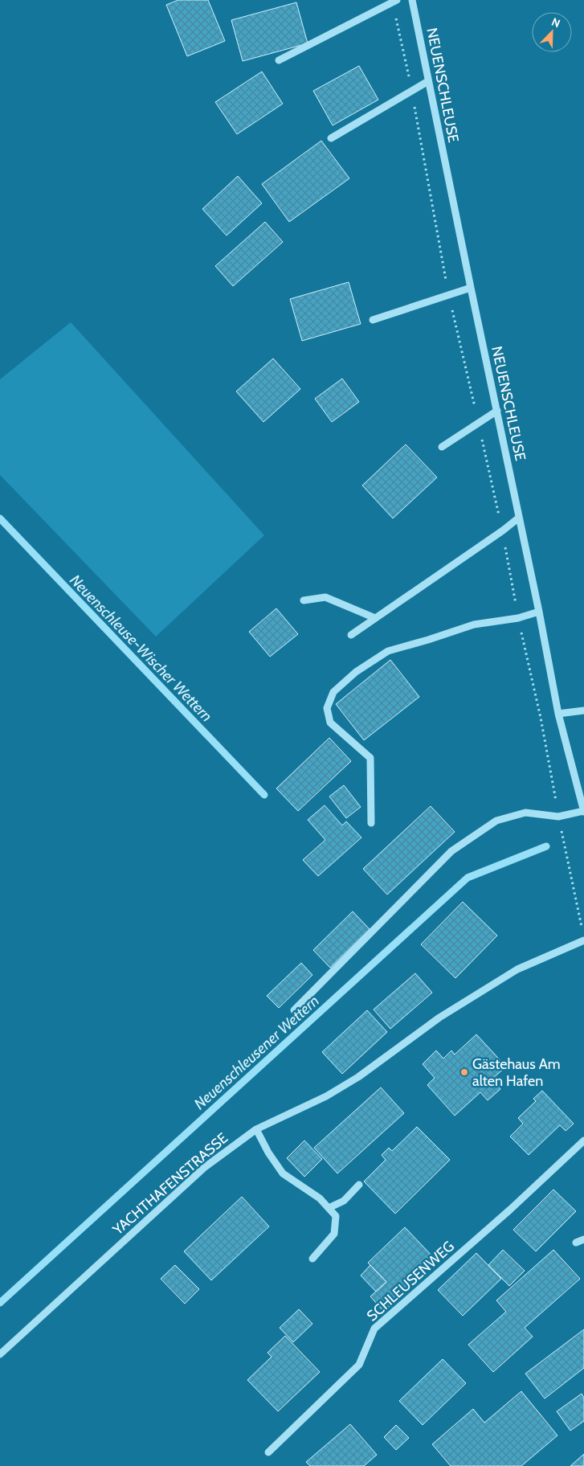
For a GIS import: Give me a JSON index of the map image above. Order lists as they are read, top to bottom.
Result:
{
  "streets": {
    "street": ["NEUENSCHLEUSE", "YACHTHAFENSTRASSE", "SCHLEUSENWEG"]
  },
  "water": ["Neuenschleuse-Wischer Wettern", "Neuenschleusener Wettern"],
  "places": ["Gästehaus Am alten Hafen"],
  "north": "top right"
}
